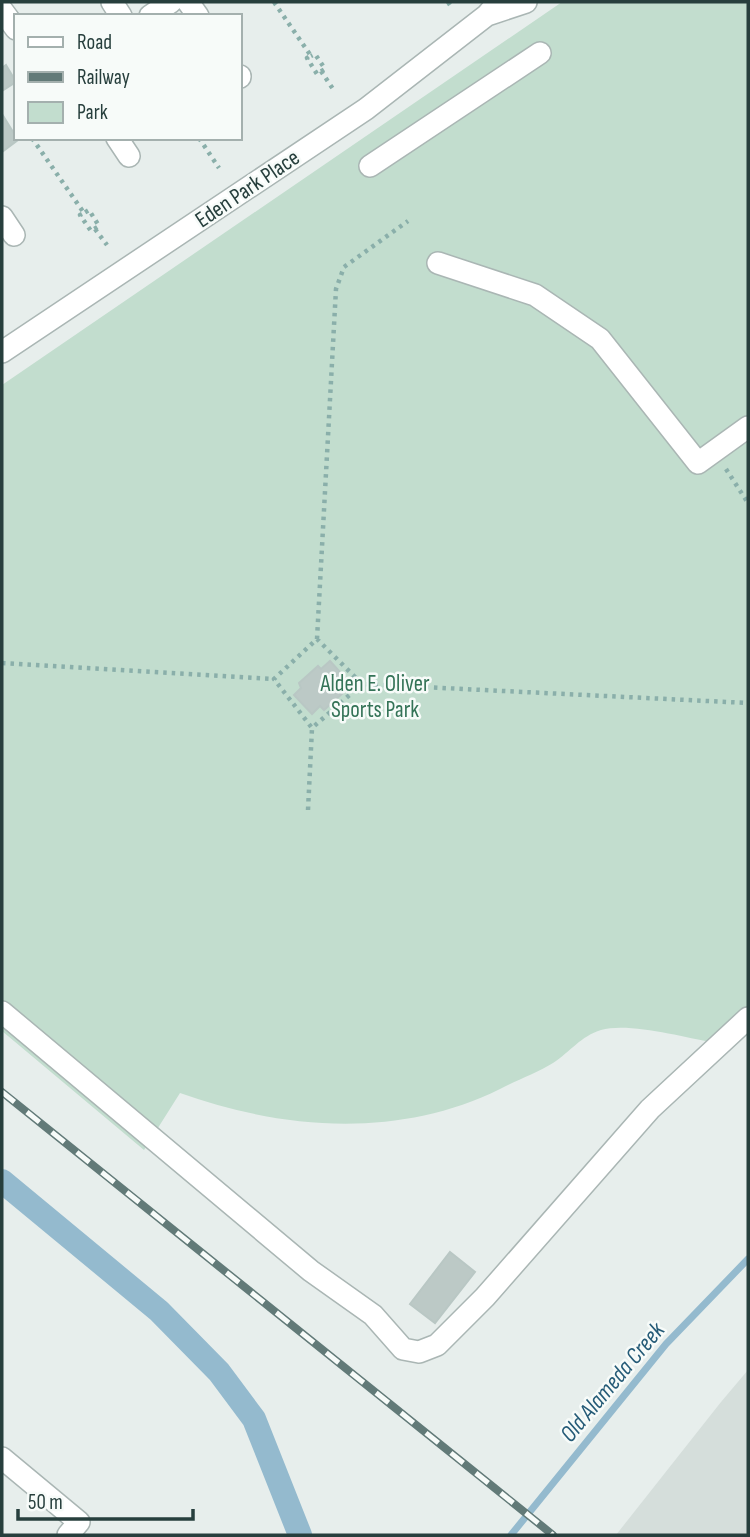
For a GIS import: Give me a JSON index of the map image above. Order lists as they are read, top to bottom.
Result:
{
  "streets": {
    "street": ["Eden Park Place"]
  },
  "water": ["Old Alameda Creek"],
  "parks": ["Alden E. Oliver Sports Park"],
  "legend": ["Road", "Railway", "Park"],
  "scale_bar": "50 m"
}
